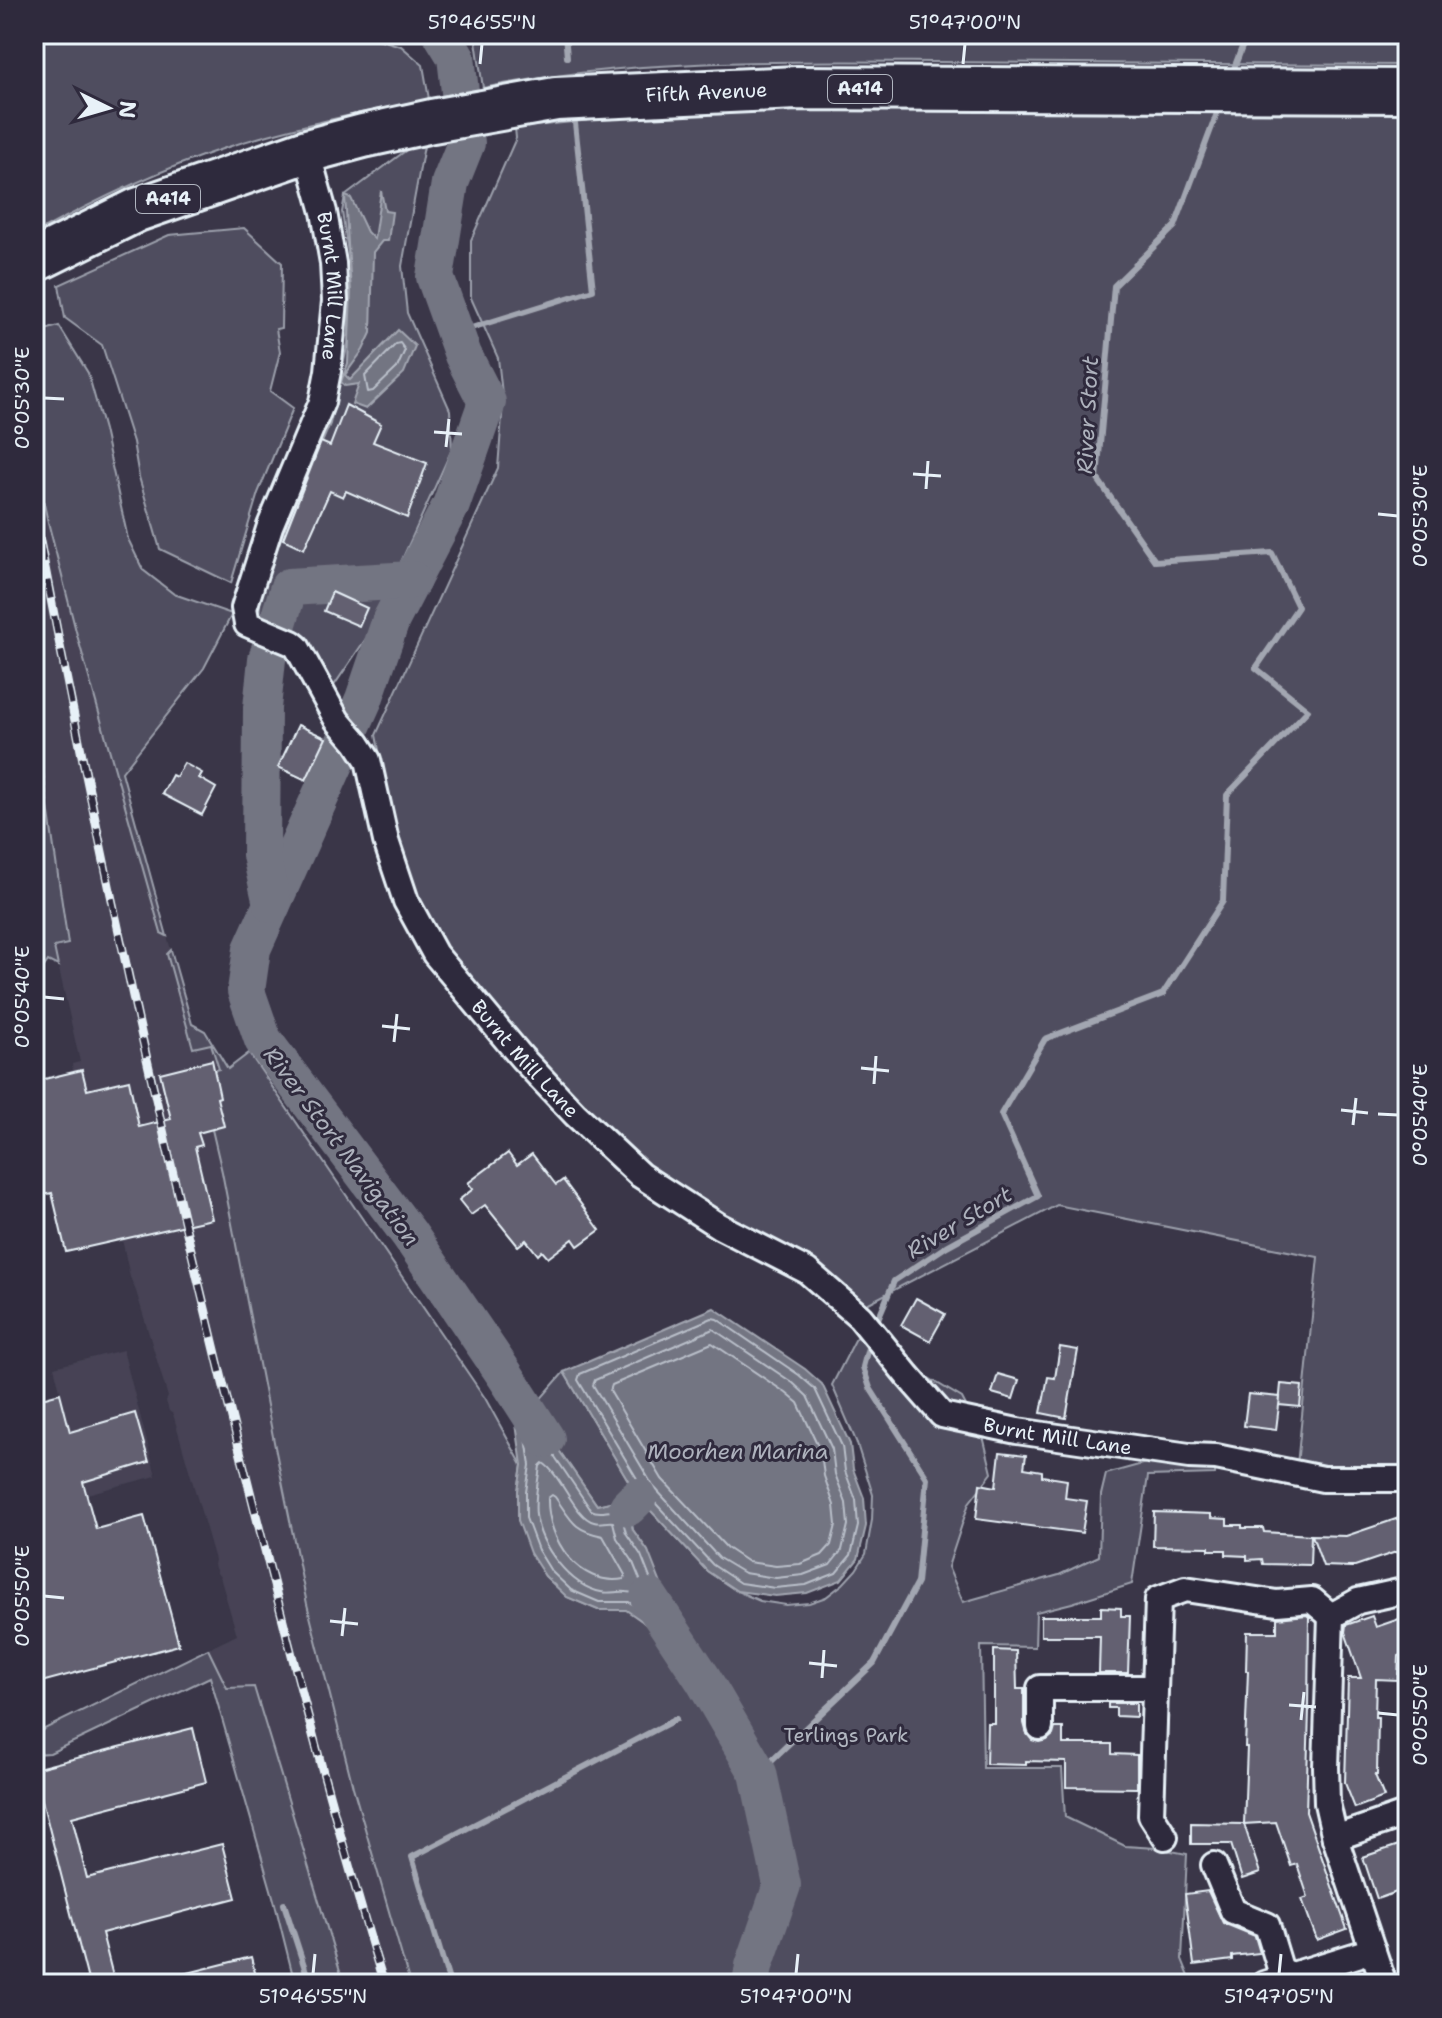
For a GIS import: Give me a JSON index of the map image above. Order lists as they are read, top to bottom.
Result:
{
  "streets": {
    "highway": ["A414", "Fifth Avenue"],
    "street": ["Burnt Mill Lane"]
  },
  "crossings": [
    ["Fifth Avenue", "Burnt Mill Lane"]
  ],
  "water": ["River Stort", "River Stort Navigation", "Moorhen Marina"],
  "parks": ["Terlings Park"],
  "north": "right",
  "coordinates": [
    "51°46'55\"N",
    "51°47'00\"N",
    "0°05'30\"E",
    "0°05'40\"E",
    "0°05'50\"E",
    "51°47'05\"N"
  ]
}
